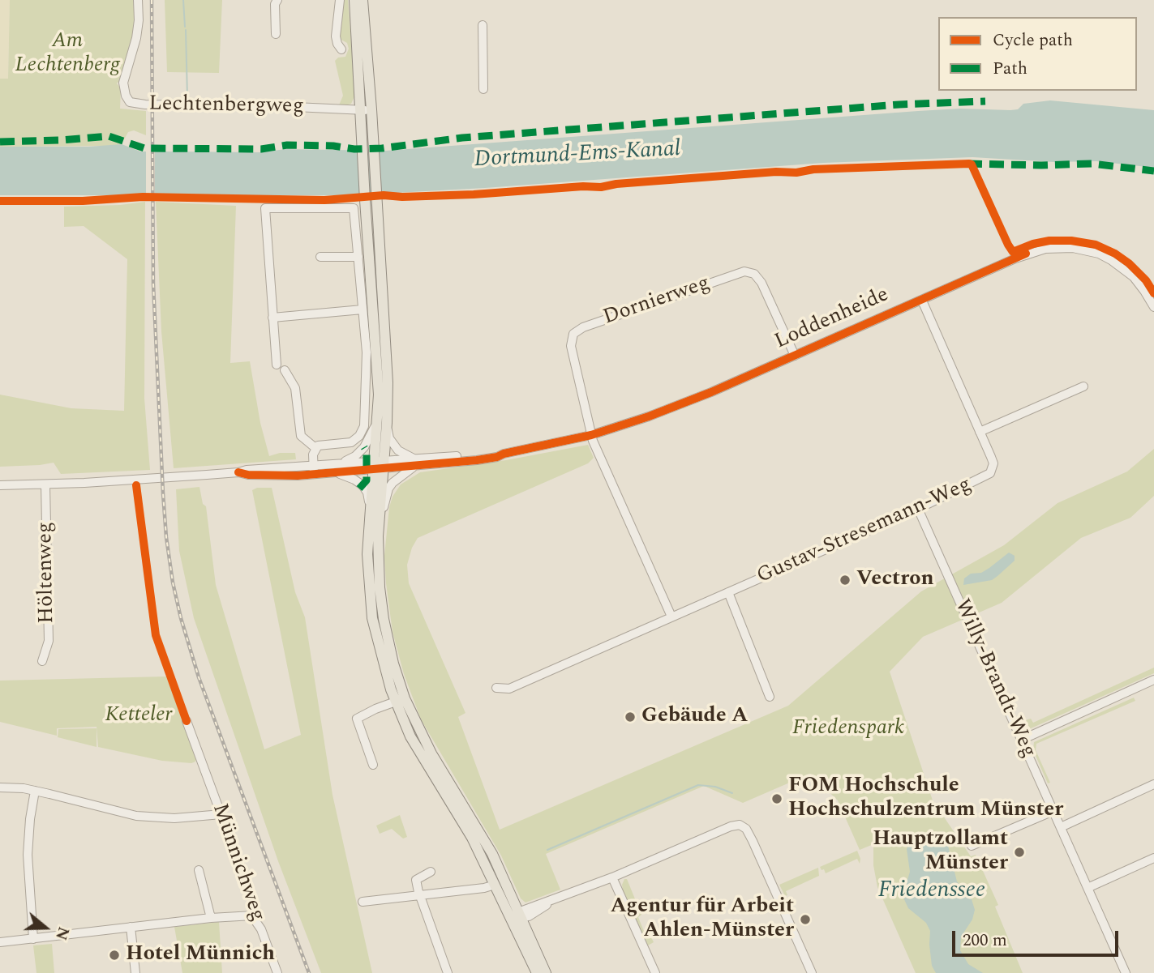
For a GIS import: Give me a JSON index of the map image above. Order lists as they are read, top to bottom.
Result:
{
  "streets": {
    "street": [
      "Lechtenbergweg",
      "Dornierweg",
      "Loddenheide",
      "Gustav-Stresemann-Weg",
      "Höltenweg",
      "Willy-Brandt-Weg",
      "Münnichweg"
    ]
  },
  "crossings": [
    ["Dornierweg", "Loddenheide"],
    ["Loddenheide", "Gustav-Stresemann-Weg"],
    ["Gustav-Stresemann-Weg", "Willy-Brandt-Weg"]
  ],
  "water": ["Dortmund-Ems-Kanal", "Friedenssee"],
  "parks": ["Am Lechtenberg", "Ketteler", "Friedenspark"],
  "places": [
    "Vectron",
    "Gebäude A",
    "FOM Hochschule Hochschulzentrum Münster",
    "Hauptzollamt Münster",
    "Agentur für Arbeit Ahlen-Münster",
    "Hotel Münnich"
  ],
  "legend": ["Cycle path", "Path"],
  "scale_bar": "200 m",
  "north": "right"
}
